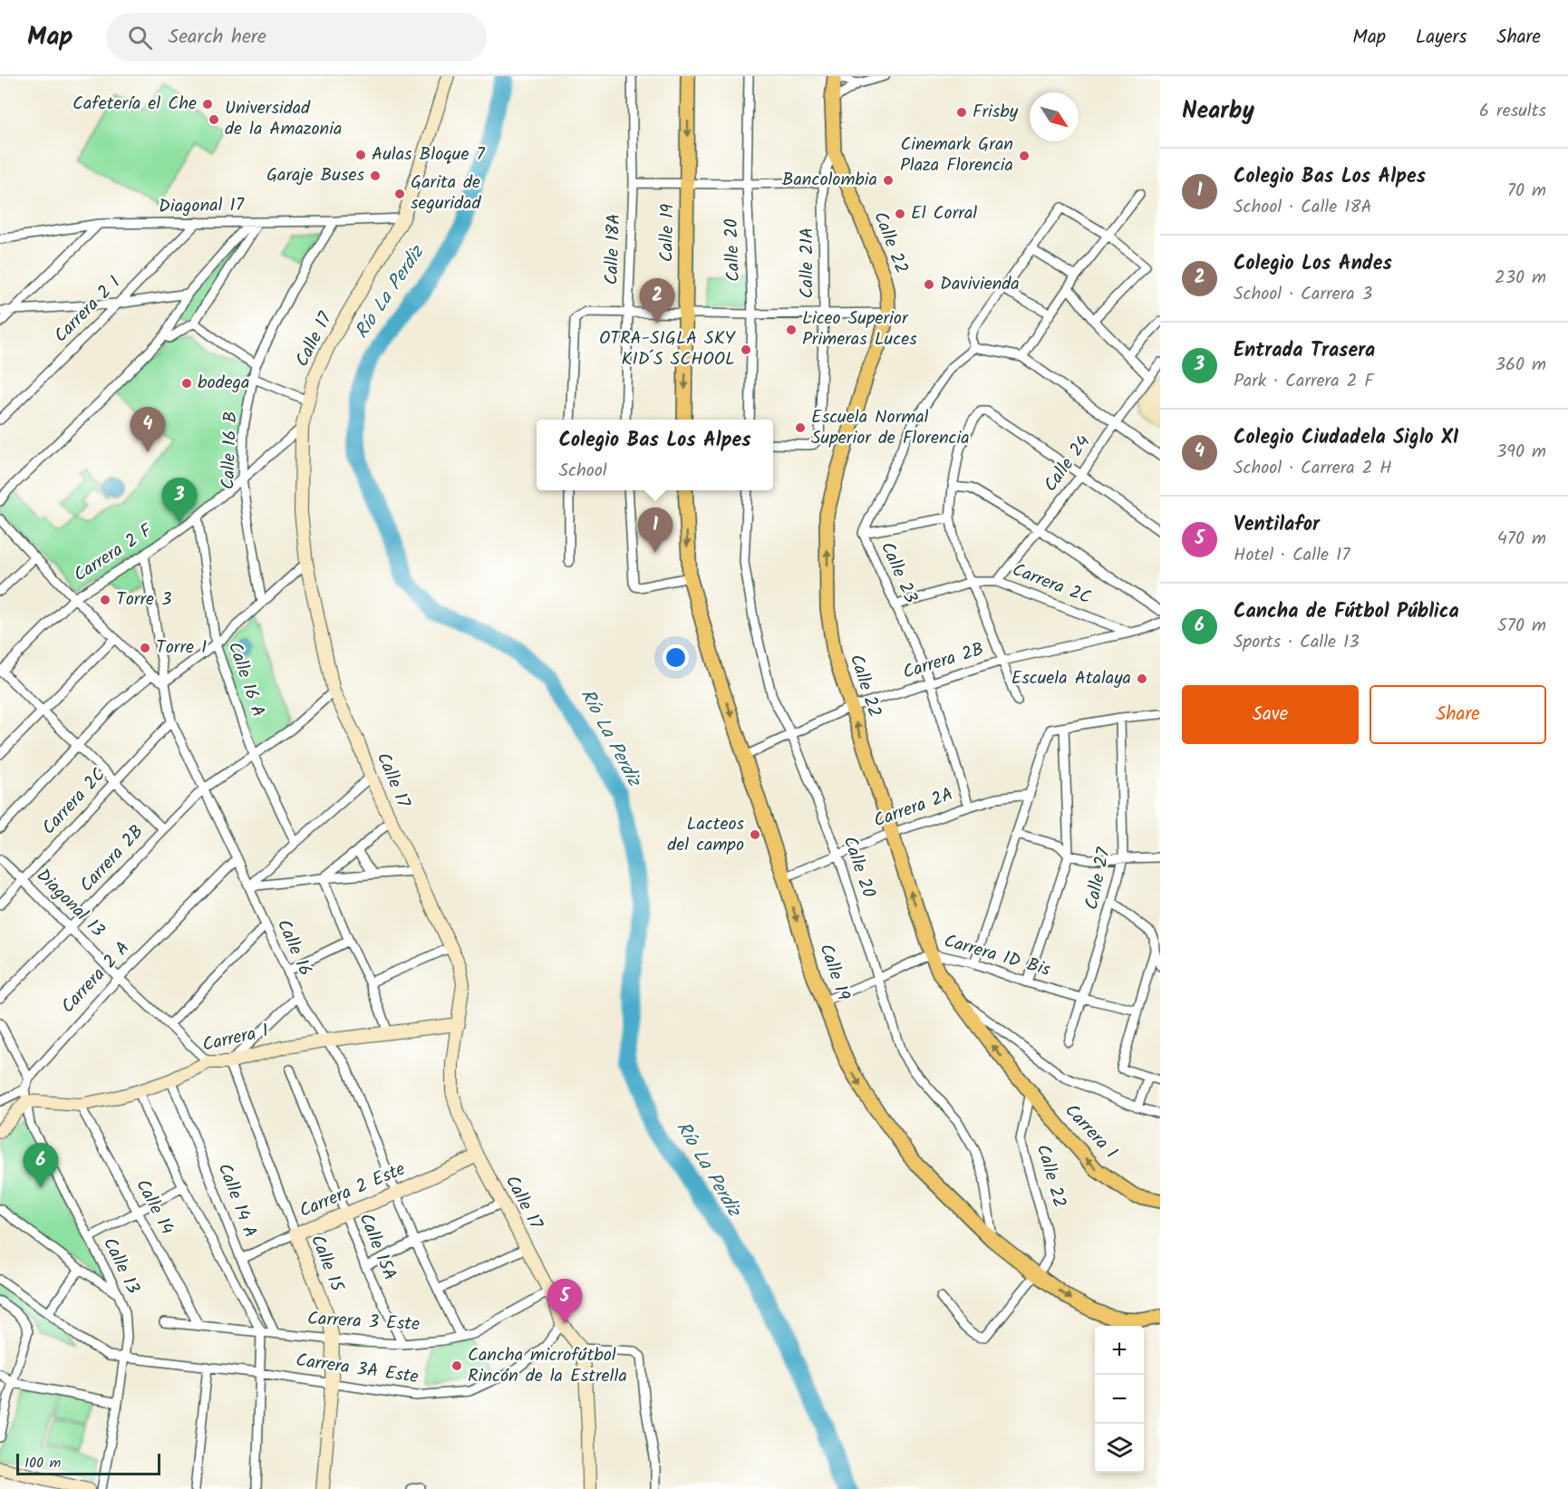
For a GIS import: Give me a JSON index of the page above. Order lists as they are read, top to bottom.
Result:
{
  "streets": {
    "main road": [
      "Calle 19",
      "Calle 22",
      "Calle 17",
      "Carrera 2 A",
      "Carrera 1",
      "Carrera 2 Este",
      "Calle 15"
    ],
    "street": [
      "Diagonal 17",
      "Calle 18A",
      "Calle 20",
      "Calle 21A",
      "Carrera 2 I",
      "Calle 16 B",
      "Calle 24",
      "Carrera 2 F",
      "Calle 23",
      "Carrera 2C",
      "Carrera 2B",
      "Calle 16 A",
      "Carrera 2A",
      "Calle 27",
      "Diagonal 13",
      "Calle 16",
      "Carrera 1D Bis",
      "Calle 14 A",
      "Calle 14",
      "Calle 15A",
      "Calle 13",
      "Carrera 3 Este",
      "Carrera 3A Este"
    ]
  },
  "crossings": [
    ["Diagonal 17", "Carrera 2 I"],
    ["Diagonal 17", "Calle 17"],
    ["Diagonal 17", "Calle 16 B"],
    ["Calle 19", "Calle 22"],
    ["Calle 19", "Calle 20"],
    ["Calle 19", "Carrera 2B"],
    ["Calle 19", "Carrera 2A"],
    ["Calle 19", "Carrera 1D Bis"],
    ["Calle 22", "Calle 21A"],
    ["Calle 22", "Carrera 2B"],
    ["Calle 22", "Carrera 2A"],
    ["Calle 22", "Carrera 1D Bis"],
    ["Calle 22", "Carrera 1"],
    ["Calle 20", "Carrera 2B"],
    ["Calle 20", "Carrera 2A"],
    ["Calle 20", "Carrera 1D Bis"],
    ["Calle 17", "Carrera 2 F"],
    ["Calle 17", "Carrera 2B"],
    ["Calle 17", "Carrera 1"],
    ["Calle 17", "Carrera 2 Este"],
    ["Calle 17", "Carrera 3 Este"],
    ["Calle 17", "Carrera 3A Este"],
    ["Calle 16 B", "Carrera 2 F"],
    ["Calle 24", "Carrera 2C"],
    ["Carrera 2 F", "Calle 16 A"],
    ["Carrera 2 F", "Calle 16"],
    ["Calle 23", "Carrera 2C"],
    ["Calle 23", "Carrera 2B"],
    ["Calle 23", "Carrera 2A"],
    ["Carrera 2C", "Carrera 2B"],
    ["Carrera 2C", "Diagonal 13"],
    ["Carrera 2C", "Calle 16"],
    ["Carrera 2B", "Calle 16 A"],
    ["Carrera 2B", "Diagonal 13"],
    ["Carrera 2B", "Calle 16"],
    ["Calle 27", "Carrera 1D Bis"],
    ["Diagonal 13", "Carrera 2 A"],
    ["Diagonal 13", "Carrera 1"],
    ["Calle 16", "Carrera 2 A"],
    ["Calle 16", "Carrera 1"],
    ["Calle 16", "Carrera 2 Este"],
    ["Calle 16", "Carrera 3 Este"],
    ["Carrera 2 A", "Carrera 1"],
    ["Carrera 2 A", "Calle 13"],
    ["Carrera 1", "Calle 14 A"],
    ["Carrera 1", "Calle 14"],
    ["Carrera 1", "Calle 15"],
    ["Carrera 1", "Calle 13"],
    ["Carrera 2 Este", "Calle 14 A"],
    ["Carrera 2 Este", "Calle 15A"],
    ["Carrera 2 Este", "Calle 15"],
    ["Calle 14 A", "Carrera 3 Este"],
    ["Calle 14", "Carrera 3 Este"],
    ["Calle 15A", "Carrera 3 Este"],
    ["Calle 15", "Carrera 3 Este"],
    ["Calle 15", "Carrera 3A Este"],
    ["Calle 13", "Carrera 3A Este"]
  ],
  "one_way": ["Calle 19", "Calle 22"],
  "water": ["Río La Perdiz"],
  "places": [
    "Cafetería el Che",
    "Frisby",
    "Universidad de la Amazonia",
    "Aulas Bloque 7",
    "Cinemark Gran Plaza Florencia",
    "Garaje Buses",
    "Bancolombia",
    "Garita de seguridad",
    "El Corral",
    "Davivienda",
    "Liceo Superior Primeras Luces",
    "OTRA-SIGLA SKY KID´S SCHOOL",
    "bodega",
    "Escuela Normal Superior de Florencia",
    "Torre 3",
    "Torre 1",
    "Escuela Atalaya",
    "Lacteos del campo",
    "Cancha microfútbol Rincón de la Estrella"
  ],
  "scale_bar": "100 m",
  "north": "bottom right",
  "page": {
    "header": "Map",
    "search": "Search here",
    "nav": ["Map", "Layers", "Share"],
    "heading": ["Nearby", "6 results"],
    "list": [
      {
        "mark": "1",
        "name": "Colegio Bas Los Alpes",
        "note": "School · Calle 18A",
        "value": "70 m"
      },
      {
        "mark": "2",
        "name": "Colegio Los Andes",
        "note": "School · Carrera 3",
        "value": "230 m"
      },
      {
        "mark": "3",
        "name": "Entrada Trasera",
        "note": "Park · Carrera 2 F",
        "value": "360 m"
      },
      {
        "mark": "4",
        "name": "Colegio Ciudadela Siglo XI",
        "note": "School · Carrera 2 H",
        "value": "390 m"
      },
      {
        "mark": "5",
        "name": "Ventilafor",
        "note": "Hotel · Calle 17",
        "value": "470 m"
      },
      {
        "mark": "6",
        "name": "Cancha de Fútbol Pública",
        "note": "Sports · Calle 13",
        "value": "570 m"
      }
    ],
    "pins": [
      "2",
      "4",
      "3",
      "1",
      "6",
      "5"
    ],
    "popup": ["Colegio Bas Los Alpes", "School"],
    "buttons": ["Save", "Share"],
    "map_buttons": ["+", "−"],
    "scale": "100 m"
  }
}
